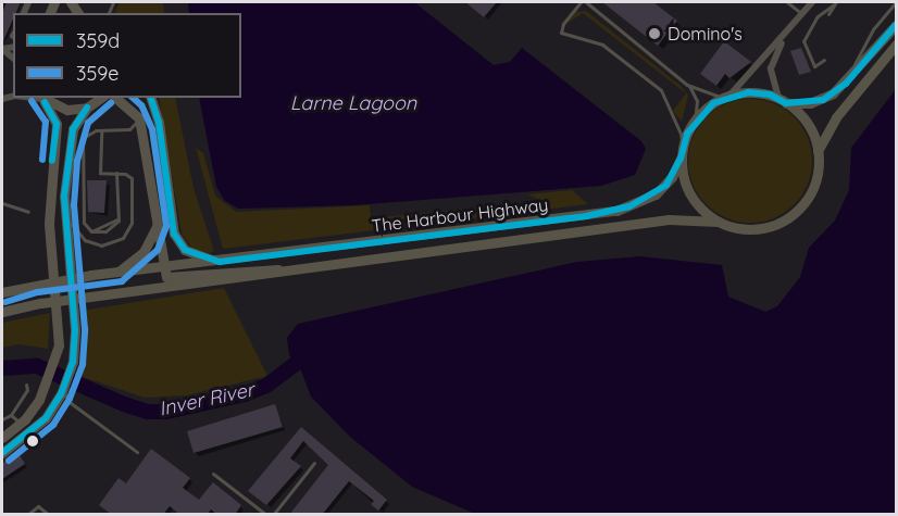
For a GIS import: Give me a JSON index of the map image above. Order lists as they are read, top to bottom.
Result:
{
  "streets": {
    "highway": ["The Harbour Highway"]
  },
  "water": ["Larne Lagoon", "Inver River"],
  "places": ["Domino's"],
  "lines": ["transit line 359d", "transit line 359e"],
  "legend": ["359d", "359e"]
}
